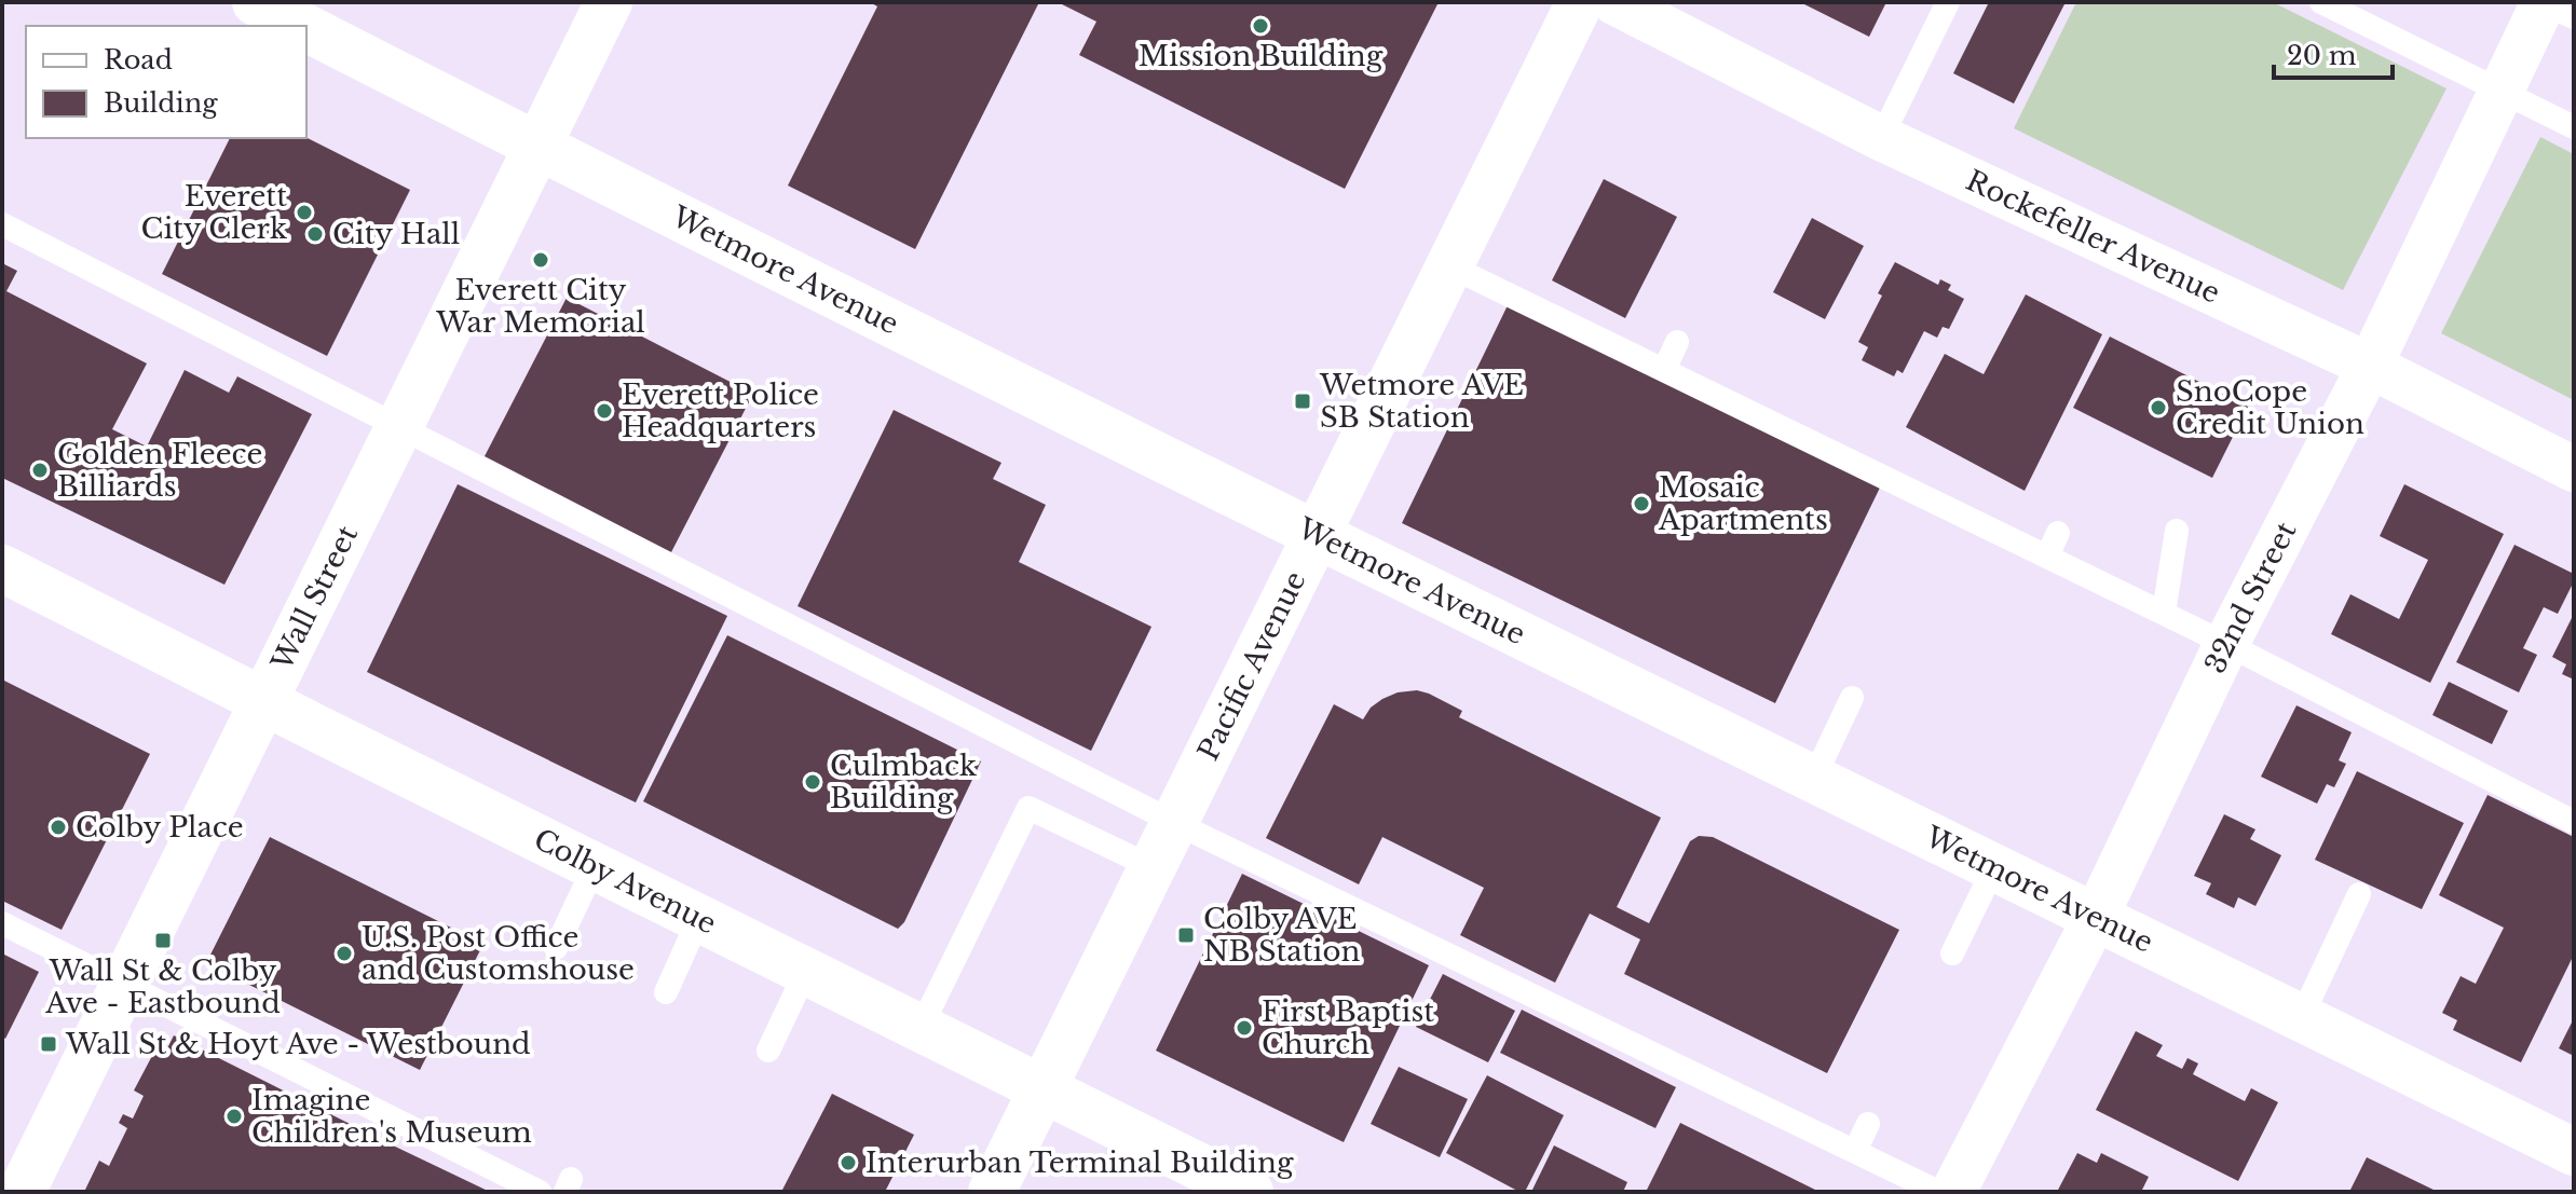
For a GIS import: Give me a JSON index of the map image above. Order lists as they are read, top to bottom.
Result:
{
  "streets": {
    "street": [
      "Rockefeller Avenue",
      "Wetmore Avenue",
      "Wall Street",
      "32nd Street",
      "Pacific Avenue",
      "Colby Avenue"
    ]
  },
  "crossings": [
    ["Rockefeller Avenue", "32nd Street"],
    ["Wetmore Avenue", "Wall Street"],
    ["Wetmore Avenue", "32nd Street"],
    ["Wetmore Avenue", "Pacific Avenue"],
    ["Wall Street", "Colby Avenue"],
    ["Pacific Avenue", "Colby Avenue"]
  ],
  "places": {
    "other": [
      "Mission Building",
      "Everett City Clerk",
      "City Hall",
      "Everett City War Memorial",
      "SnoCope Credit Union",
      "Everett Police Headquarters",
      "Golden Fleece Billiards",
      "Mosaic Apartments",
      "Culmback Building",
      "Colby Place",
      "U.S. Post Office and Customshouse",
      "First Baptist Church",
      "Imagine Children's Museum",
      "Interurban Terminal Building"
    ],
    "transit": [
      "Wetmore AVE SB Station",
      "Colby AVE NB Station",
      "Wall St & Colby Ave - Eastbound",
      "Wall St & Hoyt Ave - Westbound"
    ]
  },
  "legend": ["Road", "Building"],
  "scale_bar": "20 m"
}
